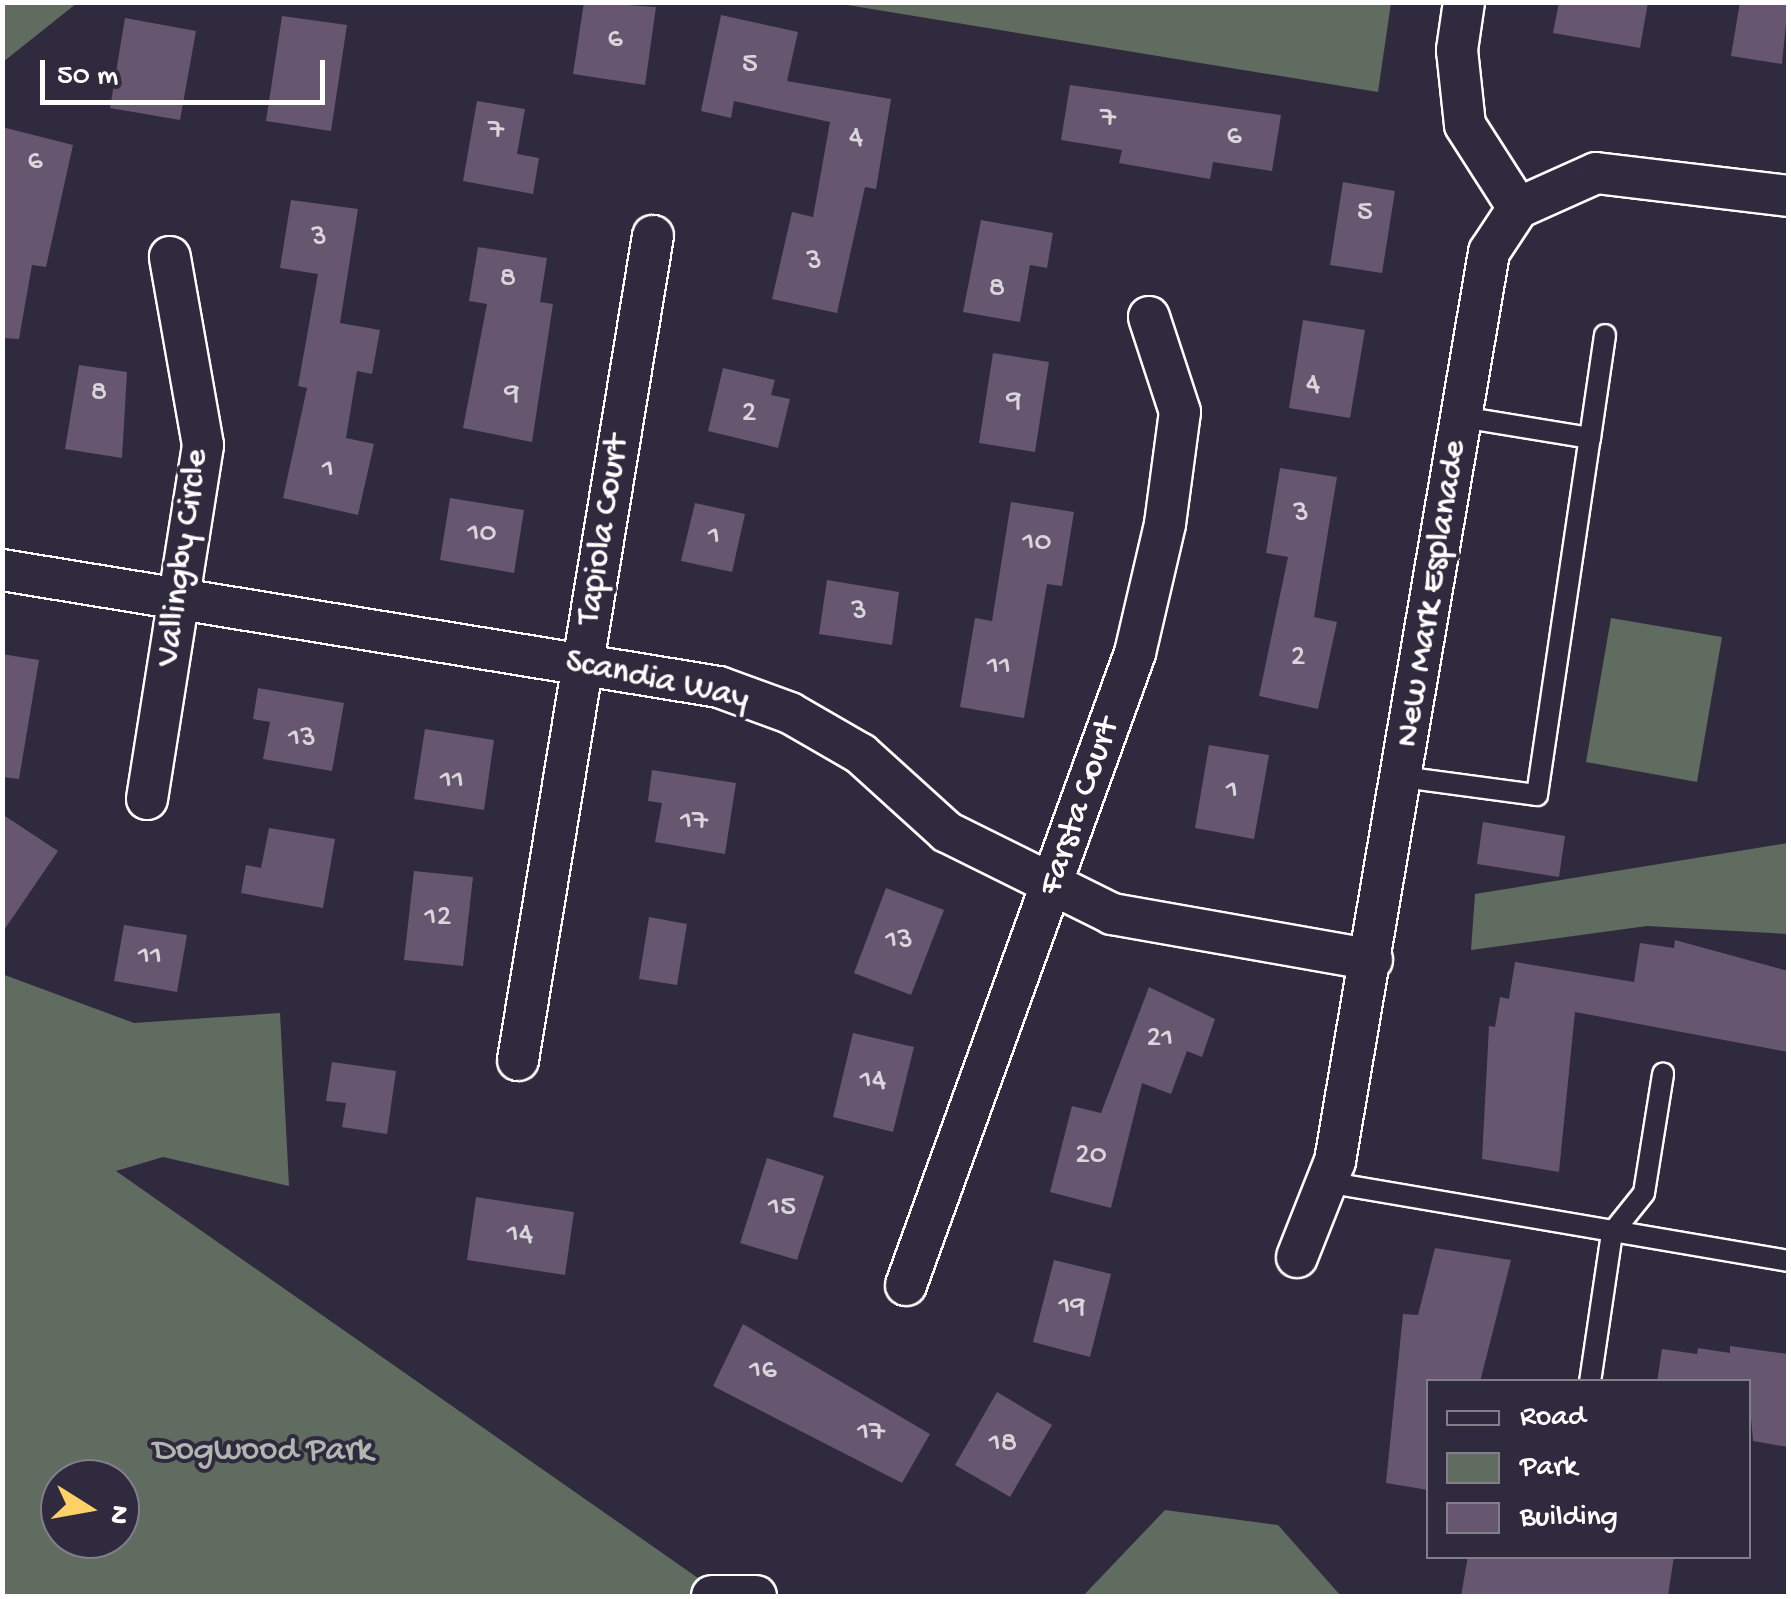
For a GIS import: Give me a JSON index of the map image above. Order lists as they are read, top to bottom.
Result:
{
  "streets": {
    "street": [
      "Tapiola Court",
      "Vallingby Circle",
      "New Mark Esplanade",
      "Scandia Way",
      "Farsta Court"
    ]
  },
  "crossings": [
    ["Tapiola Court", "Scandia Way"],
    ["Vallingby Circle", "Scandia Way"],
    ["New Mark Esplanade", "Scandia Way"],
    ["Scandia Way", "Farsta Court"]
  ],
  "parks": ["Dogwood Park"],
  "house_numbers": [
    "6",
    "5",
    "7",
    "7",
    "6",
    "4",
    "6",
    "5",
    "3",
    "3",
    "8",
    "8",
    "4",
    "8",
    "9",
    "9",
    "2",
    "1",
    "3",
    "10",
    "1",
    "10",
    "3",
    "2",
    "11",
    "13",
    "11",
    "1",
    "17",
    "12",
    "13",
    "11",
    "21",
    "14",
    "20",
    "15",
    "14",
    "19",
    "16",
    "17",
    "18"
  ],
  "legend": ["Road", "Park", "Building"],
  "scale_bar": "50 m",
  "north": "right"
}
